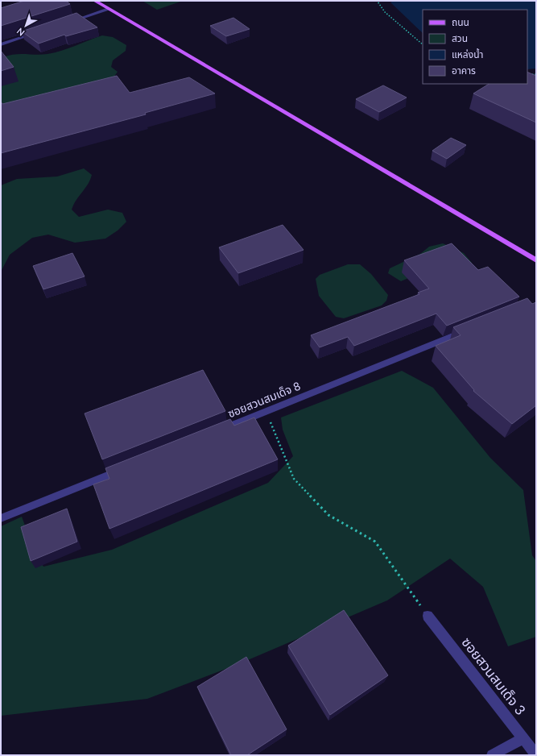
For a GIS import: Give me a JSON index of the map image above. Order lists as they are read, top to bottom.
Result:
{
  "streets": {
    "street": ["ซอยสวนสมเด็จ 8", "ซอยสวนสมเด็จ 3"]
  },
  "legend": [
    "ถนน",
    "สวน",
    "แหล่งน้ำ",
    "อาคาร"
  ],
  "north": "bottom left"
}
